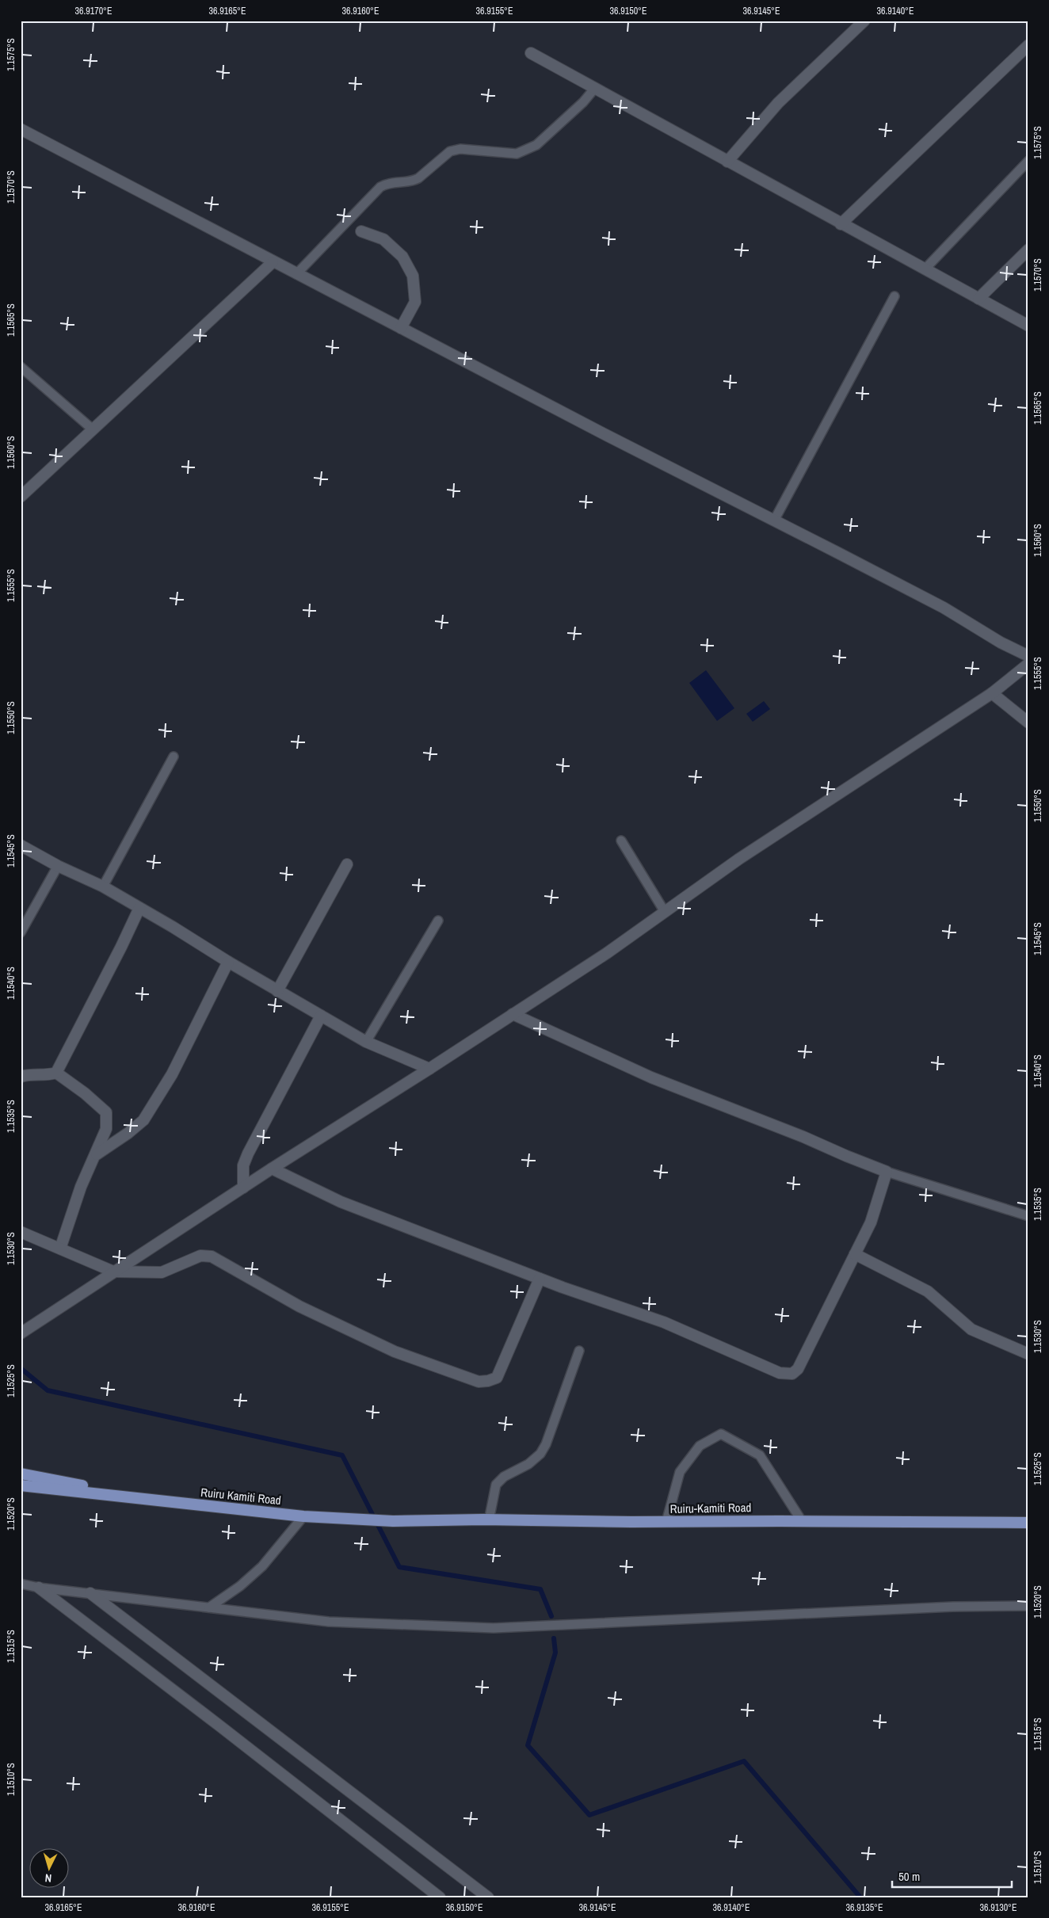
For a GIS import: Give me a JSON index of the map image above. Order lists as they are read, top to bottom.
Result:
{
  "streets": {
    "main road": ["Ruiru Kamiti Road", "Ruiru-Kamiti Road"]
  },
  "crossings": [
    ["Ruiru Kamiti Road", "Ruiru-Kamiti Road"]
  ],
  "scale_bar": "50 m",
  "north": "bottom",
  "coordinates": [
    "36.9170°E",
    "36.9165°E",
    "36.9160°E",
    "36.9155°E",
    "36.9150°E",
    "36.9145°E",
    "36.9140°E",
    "1.1575°S",
    "1.1570°S",
    "1.1565°S",
    "1.1560°S",
    "1.1555°S",
    "1.1550°S",
    "1.1545°S",
    "1.1540°S",
    "1.1535°S",
    "1.1530°S",
    "1.1525°S",
    "1.1520°S",
    "1.1515°S",
    "1.1510°S",
    "36.9135°E",
    "36.9130°E"
  ]
}
